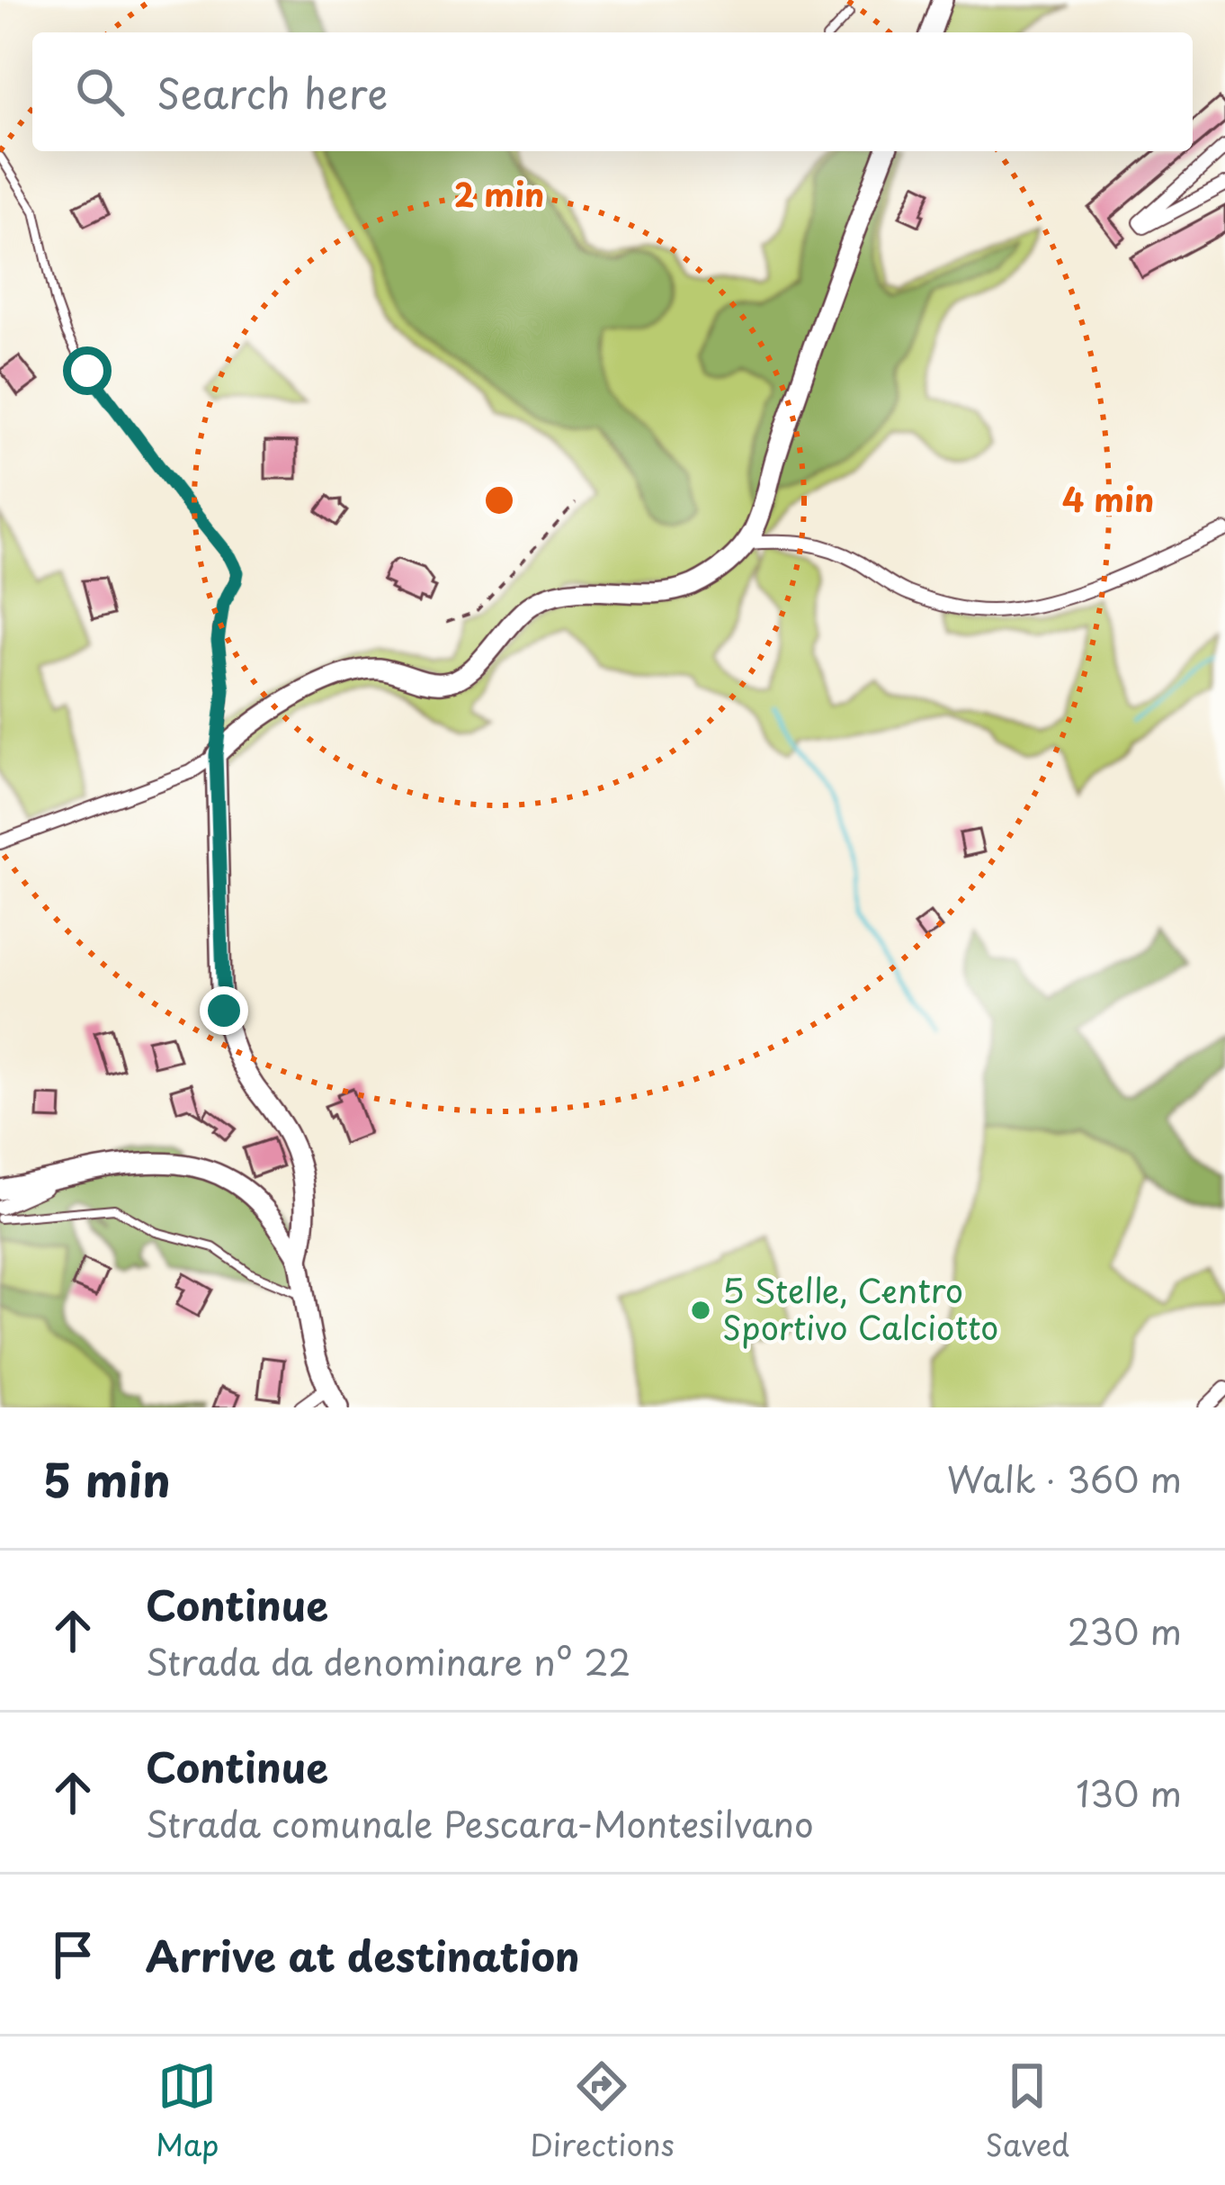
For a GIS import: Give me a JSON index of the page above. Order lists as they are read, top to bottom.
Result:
{
  "places": ["5 Stelle, Centro Sportivo Calciotto"],
  "page": {
    "search": "Search here",
    "heading": ["5 min", "Walk · 360 m"],
    "list": [
      ["Continue", "Strada da denominare nº 22", "230 m"],
      ["Continue", "Strada comunale Pescara-Montesilvano", "130 m"],
      "Arrive at destination"
    ],
    "nav": ["Map", "Directions", "Saved"]
  },
  "rings": ["2 min", "4 min"]
}
